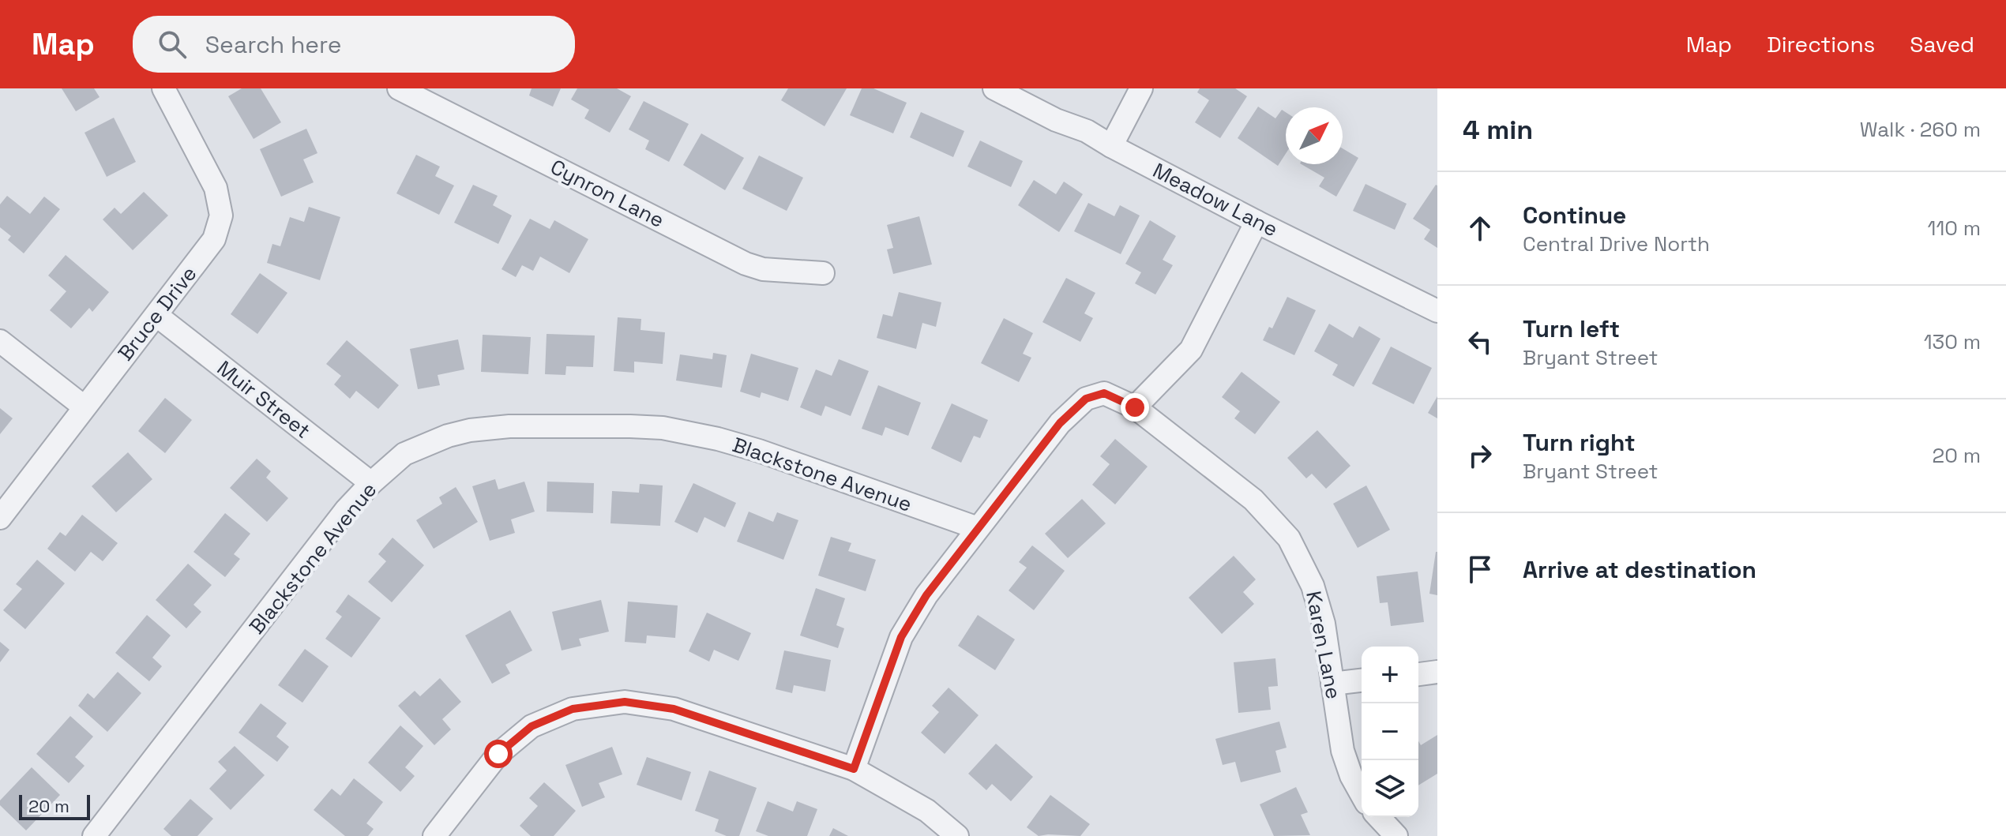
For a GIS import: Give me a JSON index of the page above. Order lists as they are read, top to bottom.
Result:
{
  "streets": {
    "street": [
      "Cynron Lane",
      "Meadow Lane",
      "Bruce Drive",
      "Muir Street",
      "Blackstone Avenue",
      "Karen Lane"
    ]
  },
  "crossings": [
    ["Bruce Drive", "Muir Street"],
    ["Muir Street", "Blackstone Avenue"],
    ["Blackstone Avenue", "Karen Lane"]
  ],
  "scale_bar": "20 m",
  "north": "top right",
  "page": {
    "header": "Map",
    "search": "Search here",
    "nav": ["Map", "Directions", "Saved"],
    "heading": ["4 min", "Walk · 260 m"],
    "list": [
      ["Continue", "Central Drive North", "110 m"],
      ["Turn left", "Bryant Street", "130 m"],
      ["Turn right", "Bryant Street", "20 m"],
      "Arrive at destination"
    ],
    "map_buttons": ["+", "−"],
    "scale": "20 m"
  }
}
